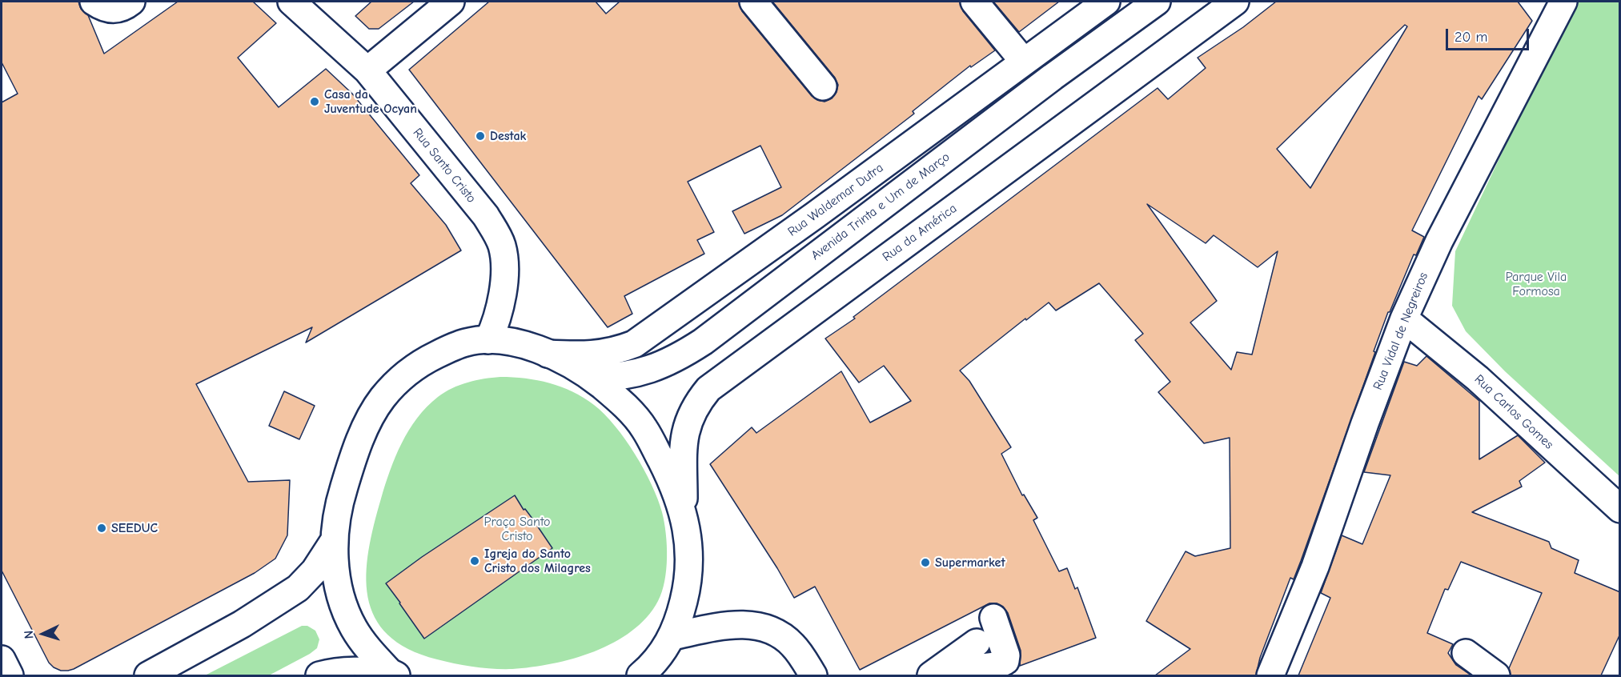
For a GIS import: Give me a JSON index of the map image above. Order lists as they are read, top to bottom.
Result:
{
  "streets": {
    "main road": [
      "Rua Santo Cristo",
      "Rua Waldemar Dutra",
      "Avenida Trinta e Um de Março",
      "Rua da América",
      "Rua Vidal de Negreiros",
      "Rua Carlos Gomes"
    ]
  },
  "crossings": [
    ["Rua Vidal de Negreiros", "Rua Carlos Gomes"]
  ],
  "parks": ["Parque Vila Formosa", "Praça Santo Cristo"],
  "places": [
    "Casa da Juventude Ocyan",
    "Destak",
    "SEEDUC",
    "Igreja do Santo Cristo dos Milagres",
    "Supermarket"
  ],
  "scale_bar": "20 m",
  "north": "left"
}
